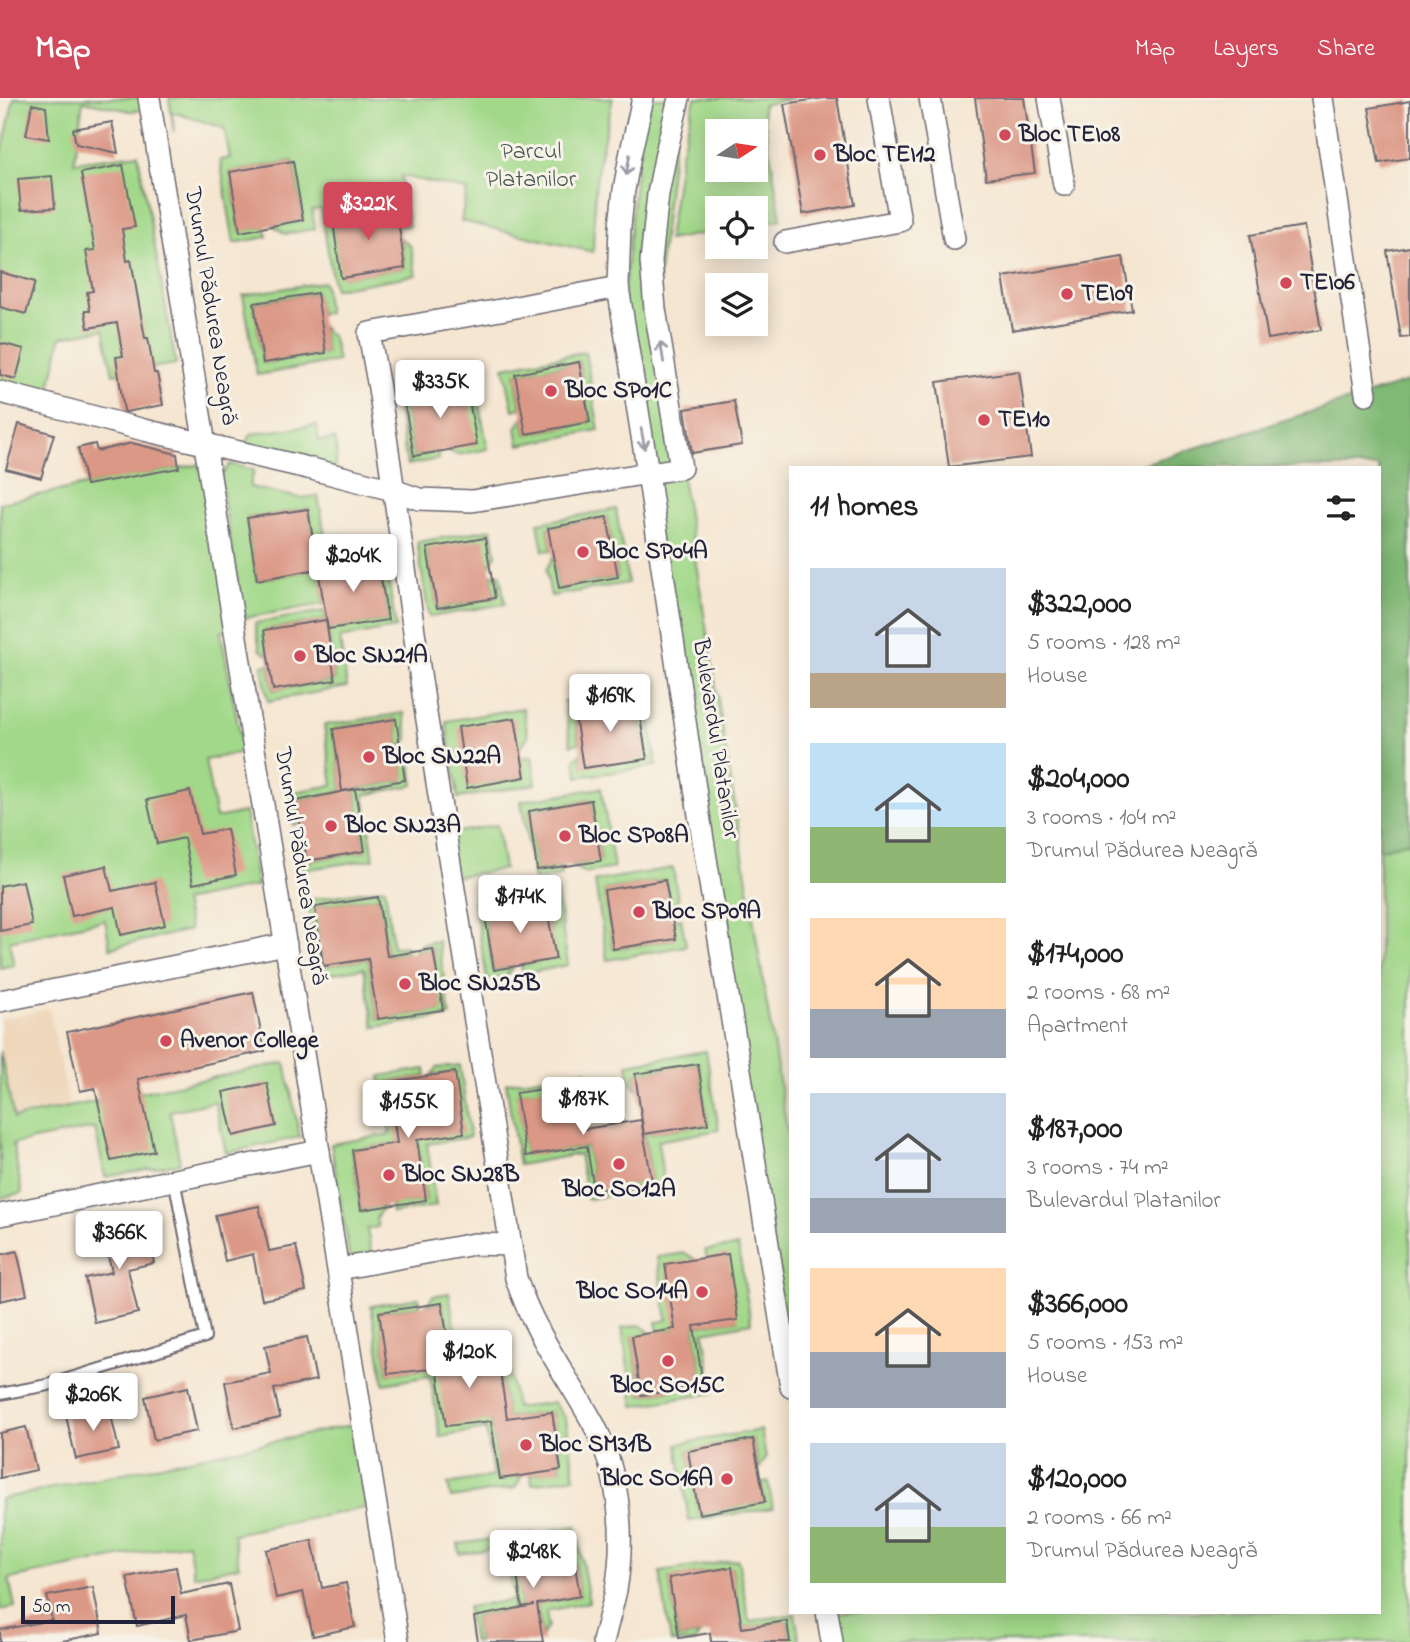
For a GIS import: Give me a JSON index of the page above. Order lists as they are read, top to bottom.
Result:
{
  "streets": {
    "street": ["Drumul Pădurea Neagră", "Bulevardul Platanilor"]
  },
  "parks": ["Parcul Platanilor"],
  "places": [
    "Bloc TEI08",
    "Bloc TEI12",
    "TEI06",
    "TEI09",
    "Bloc SP01C",
    "TEI10",
    "Bloc SP04A",
    "Bloc SN21A",
    "Bloc SN22A",
    "Bloc SN23A",
    "Bloc SP08A",
    "Bloc SP09A",
    "Bloc SN25B",
    "Avenor College",
    "Bloc SO12A",
    "Bloc SN28B",
    "Bloc SO14A",
    "Bloc SO15C",
    "Bloc SM31B",
    "Bloc SO16A"
  ],
  "scale_bar": "50 m",
  "north": "right",
  "page": {
    "header": "Map",
    "nav": ["Map", "Layers", "Share"],
    "price": [
      "$322K",
      "$335K",
      "$204K",
      "$169K",
      "$174K",
      "$187K",
      "$155K",
      "$366K",
      "$120K",
      "$206K",
      "$248K"
    ],
    "heading": "11 homes",
    "list": [
      {
        "name": "$322,000",
        "note": "5 rooms · 128 m² · House"
      },
      {
        "name": "$204,000",
        "note": "3 rooms · 104 m² · Drumul Pădurea Neagră"
      },
      {
        "name": "$174,000",
        "note": "2 rooms · 68 m² · Apartment"
      },
      {
        "name": "$187,000",
        "note": "3 rooms · 74 m² · Bulevardul Platanilor"
      },
      {
        "name": "$366,000",
        "note": "5 rooms · 153 m² · House"
      },
      {
        "name": "$120,000",
        "note": "2 rooms · 66 m² · Drumul Pădurea Neagră"
      }
    ],
    "scale": "50 m"
  }
}
